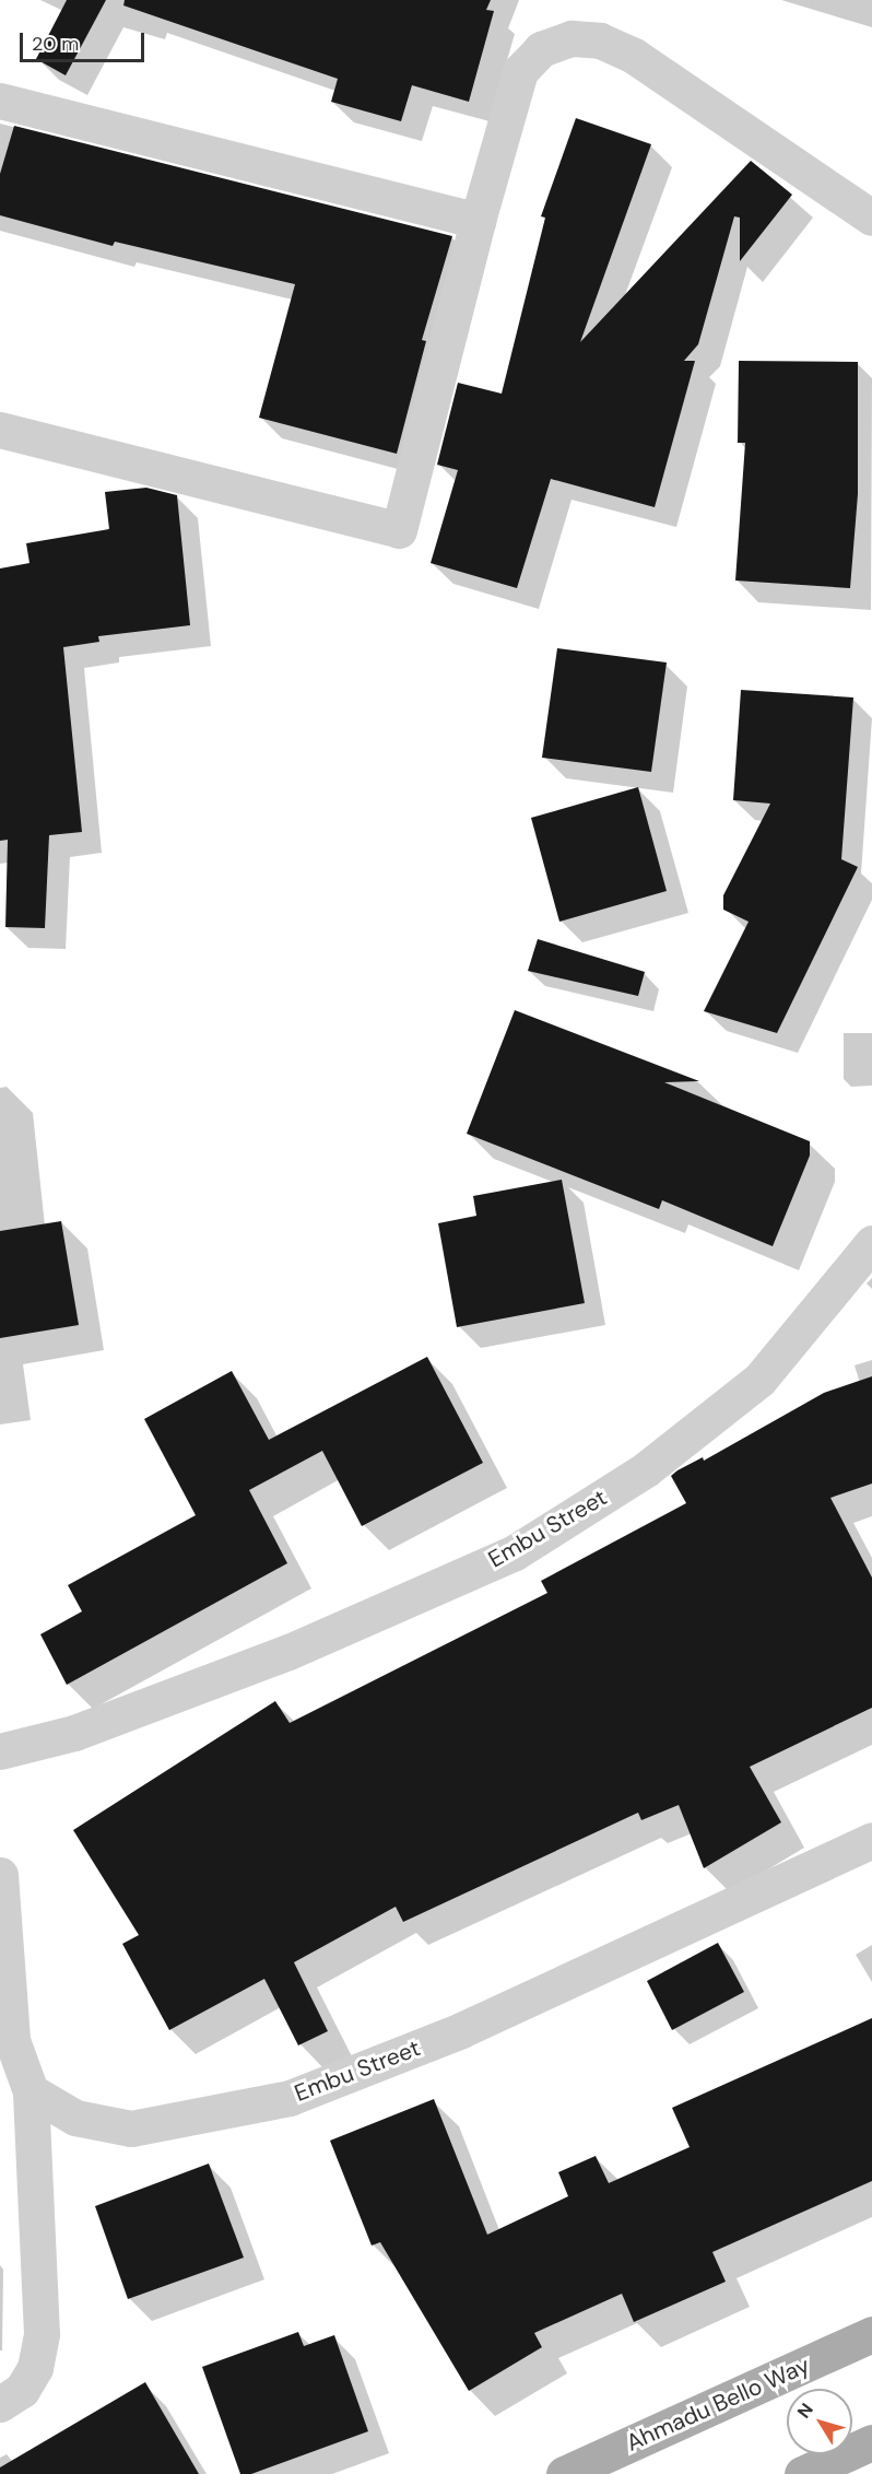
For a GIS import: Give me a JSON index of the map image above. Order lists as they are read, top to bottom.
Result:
{
  "streets": {
    "main road": ["Ahmadu Bello Way"],
    "street": ["Embu Street"]
  },
  "scale_bar": "20 m",
  "north": "top left"
}
